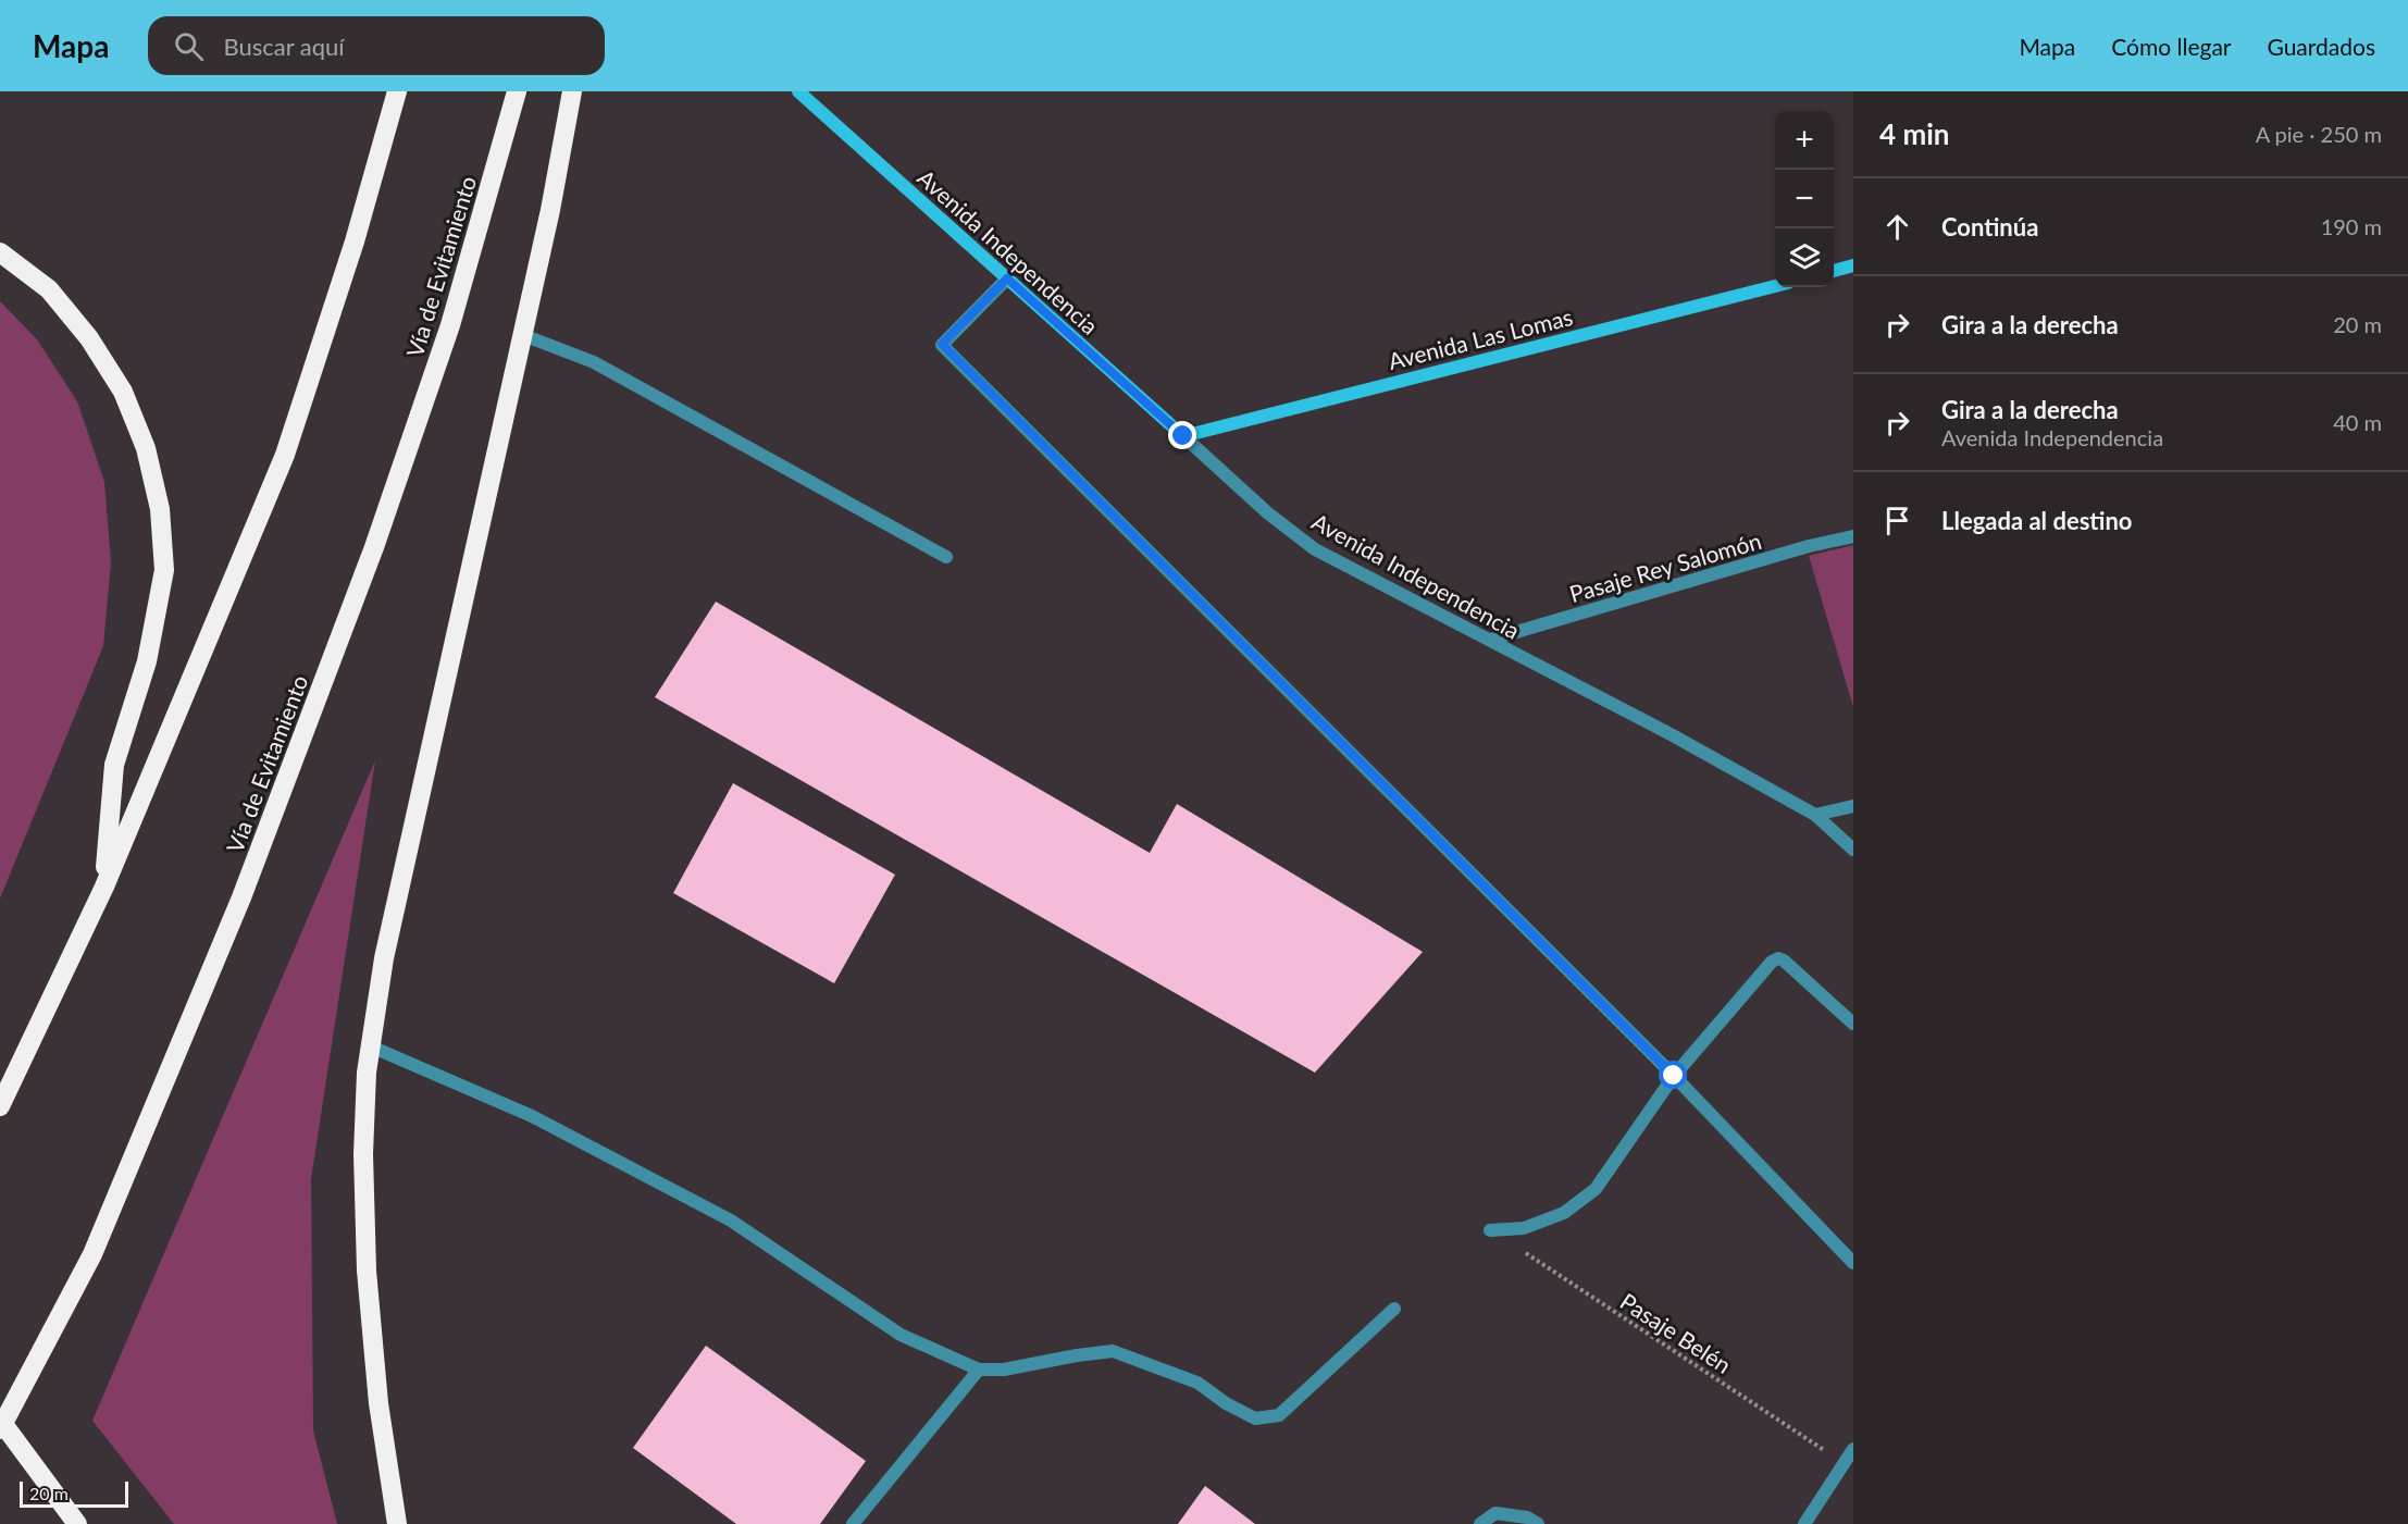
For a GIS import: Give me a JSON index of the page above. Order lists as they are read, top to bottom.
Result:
{
  "streets": {
    "highway": ["Vía de Evitamiento"],
    "main road": ["Avenida Independencia", "Avenida Las Lomas"],
    "street": ["Pasaje Rey Salomón"],
    "path": ["Pasaje Belén"]
  },
  "crossings": [
    ["Avenida Independencia", "Avenida Las Lomas"],
    ["Avenida Independencia", "Pasaje Rey Salomón"]
  ],
  "scale_bar": "20 m",
  "page": {
    "header": "Mapa",
    "search": "Buscar aquí",
    "nav": ["Mapa", "Cómo llegar", "Guardados"],
    "heading": ["4 min", "A pie · 250 m"],
    "map_buttons": ["+", "−"],
    "list": [
      ["Continúa", "190 m"],
      ["Gira a la derecha", "20 m"],
      ["Gira a la derecha", "Avenida Independencia", "40 m"],
      "Llegada al destino"
    ],
    "scale": "20 m"
  }
}
